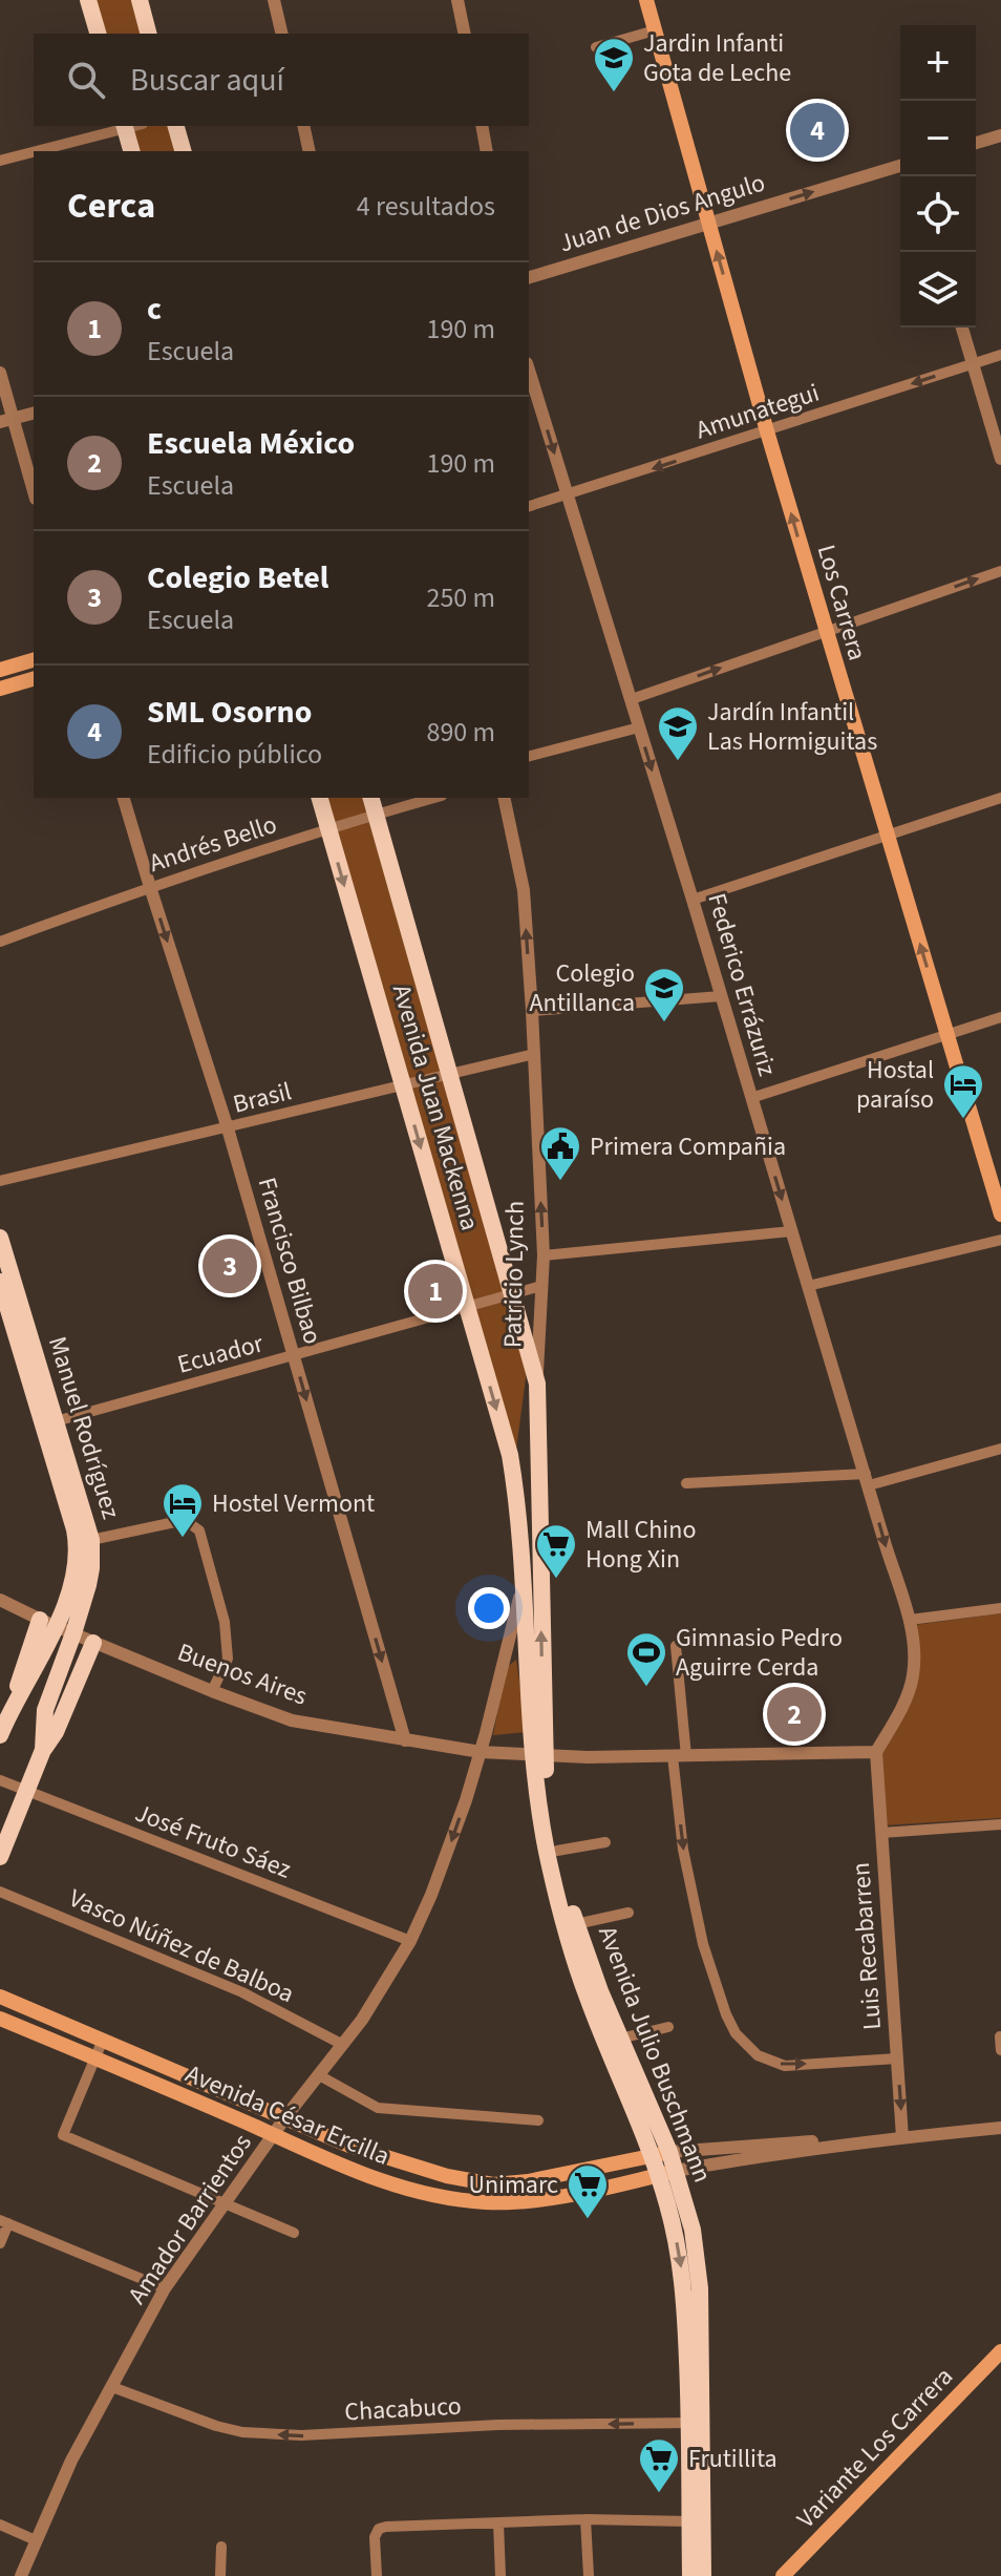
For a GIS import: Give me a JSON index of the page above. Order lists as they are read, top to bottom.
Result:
{
  "streets": {
    "main road": [
      "Los Carrera",
      "Avenida Juan Mackenna",
      "Patricio Lynch",
      "Manuel Rodríguez",
      "Avenida Julio Buschmann",
      "Avenida César Ercilla",
      "Variante Los Carrera"
    ],
    "street": [
      "Juan de Dios Angulo",
      "Amunategui",
      "Andrés Bello",
      "Federico Errázuriz",
      "Brasil",
      "Francisco Bilbao",
      "Ecuador",
      "Buenos Aires",
      "José Fruto Sáez",
      "Vasco Núñez de Balboa",
      "Luis Recabarren",
      "Amador Barrientos",
      "Chacabuco"
    ]
  },
  "crossings": [
    ["Juan de Dios Angulo", "Los Carrera"],
    ["Amunategui", "Los Carrera"],
    ["Amunategui", "Federico Errázuriz"],
    ["Andrés Bello", "Avenida Juan Mackenna"],
    ["Andrés Bello", "Francisco Bilbao"],
    ["Federico Errázuriz", "Buenos Aires"],
    ["Federico Errázuriz", "Luis Recabarren"],
    ["Brasil", "Avenida Juan Mackenna"],
    ["Brasil", "Francisco Bilbao"],
    ["Brasil", "Patricio Lynch"],
    ["Avenida Juan Mackenna", "Patricio Lynch"],
    ["Avenida Juan Mackenna", "Ecuador"],
    ["Avenida Juan Mackenna", "Buenos Aires"],
    ["Avenida Juan Mackenna", "Avenida Julio Buschmann"],
    ["Avenida Juan Mackenna", "Amador Barrientos"],
    ["Francisco Bilbao", "Ecuador"],
    ["Francisco Bilbao", "Buenos Aires"],
    ["Patricio Lynch", "Ecuador"],
    ["Patricio Lynch", "Buenos Aires"],
    ["Patricio Lynch", "Avenida Julio Buschmann"],
    ["Ecuador", "Manuel Rodríguez"],
    ["Manuel Rodríguez", "Buenos Aires"],
    ["Buenos Aires", "Luis Recabarren"],
    ["Buenos Aires", "Avenida Julio Buschmann"],
    ["Buenos Aires", "Amador Barrientos"],
    ["José Fruto Sáez", "Amador Barrientos"],
    ["Vasco Núñez de Balboa", "Amador Barrientos"],
    ["Luis Recabarren", "Avenida César Ercilla"],
    ["Avenida Julio Buschmann", "Avenida César Ercilla"],
    ["Avenida Julio Buschmann", "Chacabuco"],
    ["Avenida César Ercilla", "Amador Barrientos"],
    ["Amador Barrientos", "Chacabuco"]
  ],
  "one_way": [
    "Juan de Dios Angulo",
    "Amunategui",
    "Los Carrera",
    "Federico Errázuriz",
    "Francisco Bilbao",
    "Patricio Lynch",
    "Chacabuco"
  ],
  "places": {
    "school or university": ["Jardin Infanti Gota de Leche", "Jardín Infantil Las Hormiguitas", "Colegio Antillanca"],
    "hotel": ["Hostal paraíso", "Hostel Vermont"],
    "public building": ["Primera Compañia"],
    "supermarket": ["Mall Chino Hong Xin", "Unimarc", "Frutillita"],
    "sports": ["Gimnasio Pedro Aguirre Cerda"]
  },
  "page": {
    "map_buttons": ["+", "−"],
    "search": "Buscar aquí",
    "pins": [
      "4",
      "3",
      "1",
      "2"
    ],
    "heading": ["Cerca", "4 resultados"],
    "list": [
      {
        "mark": "1",
        "name": "c",
        "note": "Escuela",
        "value": "190 m"
      },
      {
        "mark": "2",
        "name": "Escuela México",
        "note": "Escuela",
        "value": "190 m"
      },
      {
        "mark": "3",
        "name": "Colegio Betel",
        "note": "Escuela",
        "value": "250 m"
      },
      {
        "mark": "4",
        "name": "SML Osorno",
        "note": "Edificio público",
        "value": "890 m"
      }
    ]
  }
}
